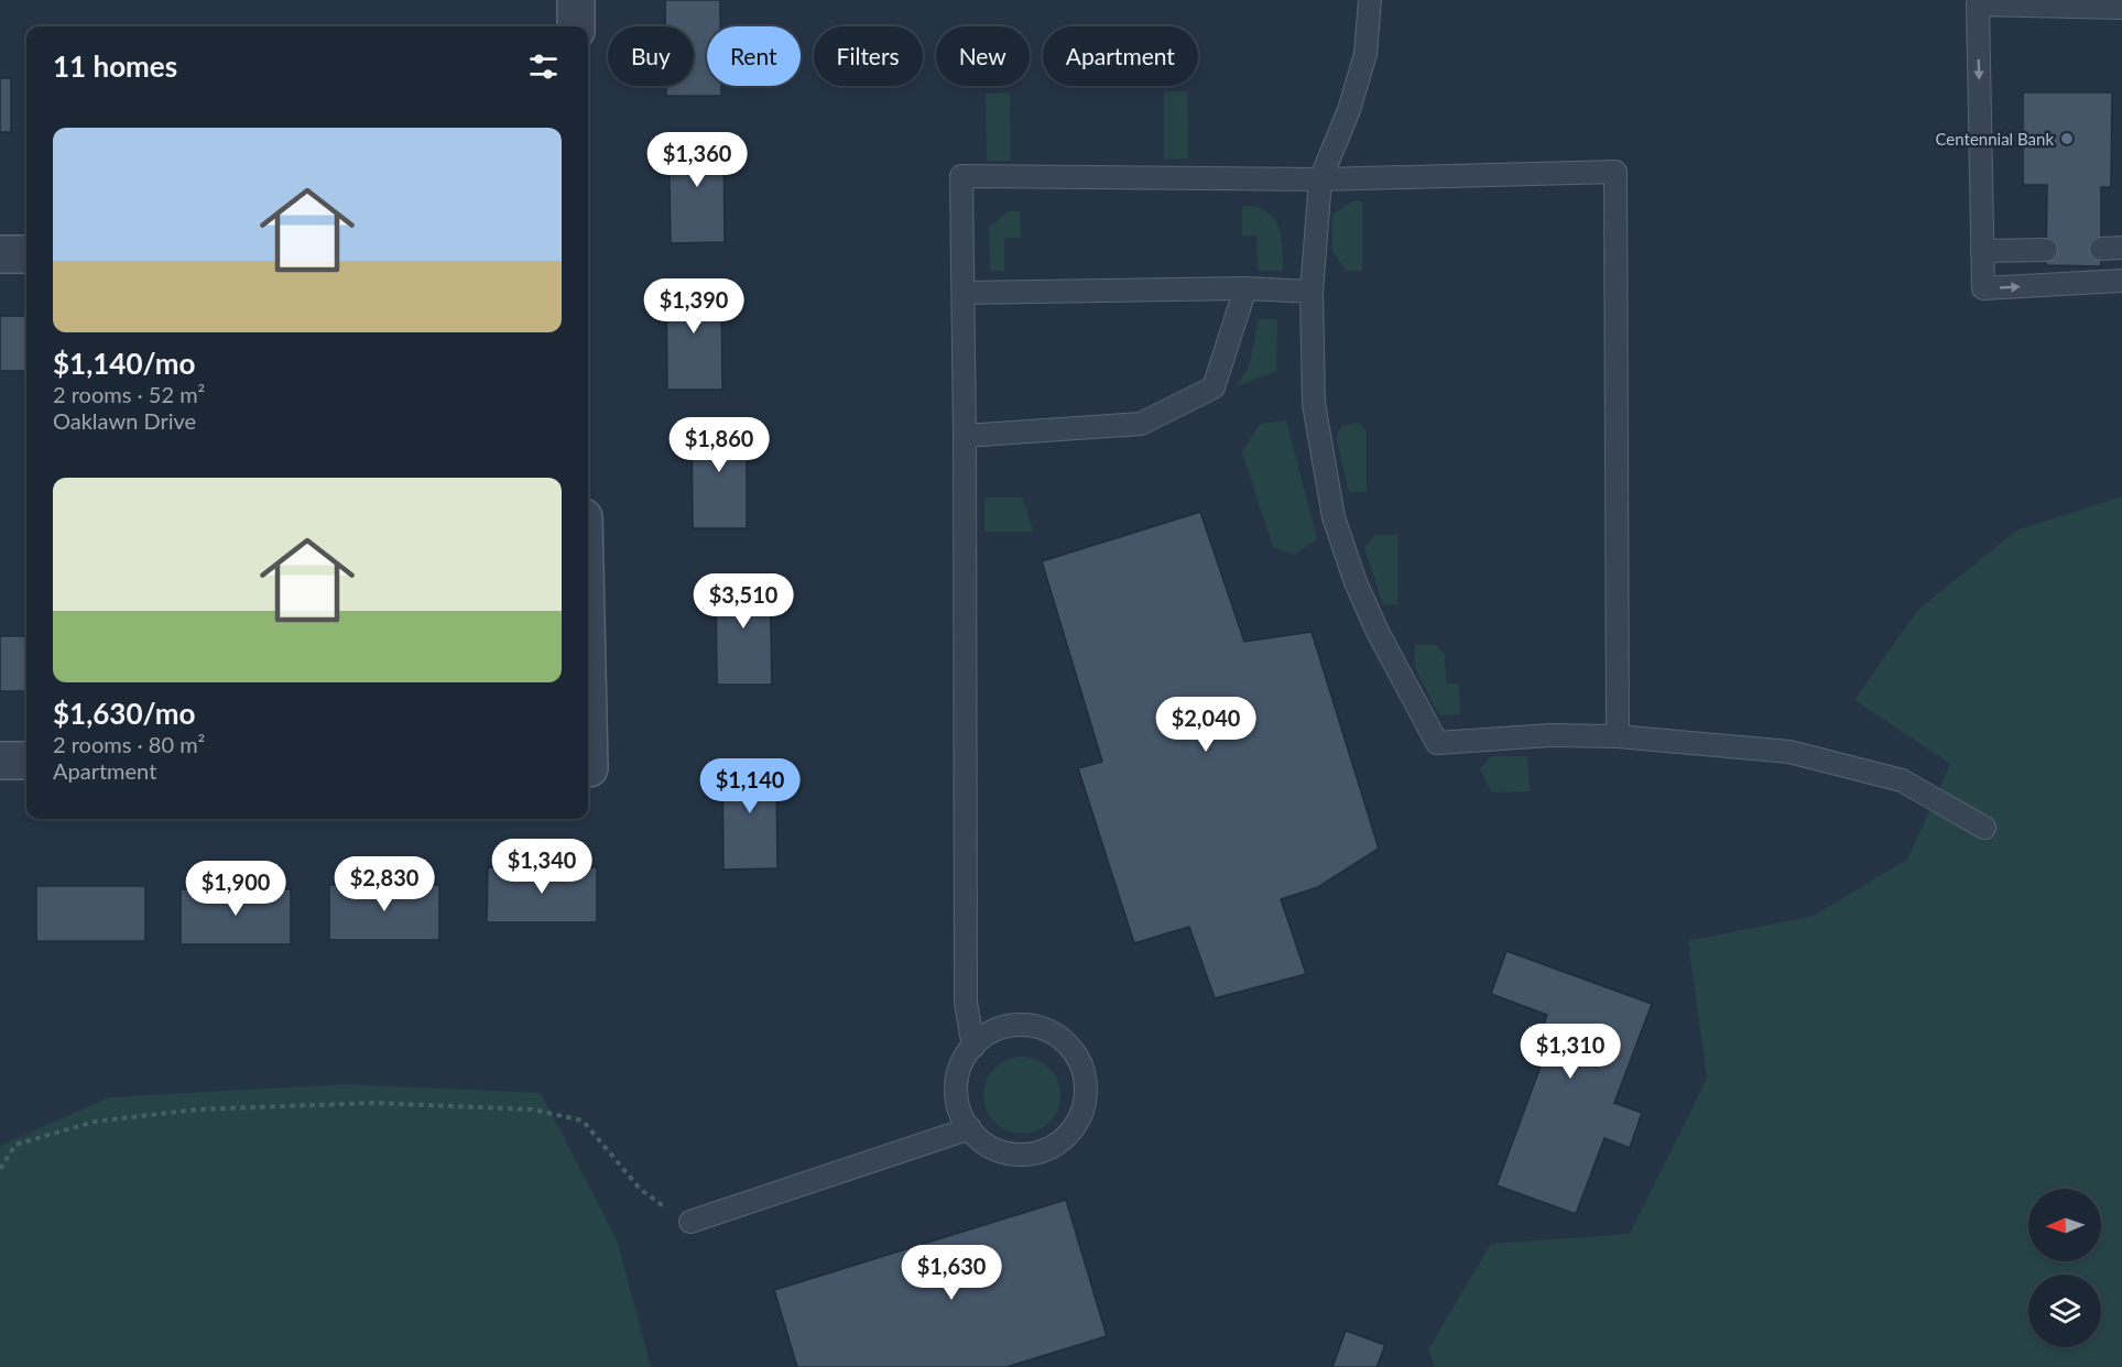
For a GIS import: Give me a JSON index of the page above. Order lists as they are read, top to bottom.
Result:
{
  "places": ["Centennial Bank"],
  "north": "left",
  "page": {
    "chip": [
      "Buy",
      "Rent",
      "Filters",
      "New",
      "Apartment"
    ],
    "heading": "11 homes",
    "list": [
      {
        "name": "$1,140/mo",
        "note": "2 rooms · 52 m² · Oaklawn Drive"
      },
      {
        "name": "$1,630/mo",
        "note": "2 rooms · 80 m² · Apartment"
      }
    ],
    "price": [
      "$1,360",
      "$1,390",
      "$1,860",
      "$3,510",
      "$2,040",
      "$1,140",
      "$1,340",
      "$2,830",
      "$1,900",
      "$1,310",
      "$1,630"
    ]
  }
}
